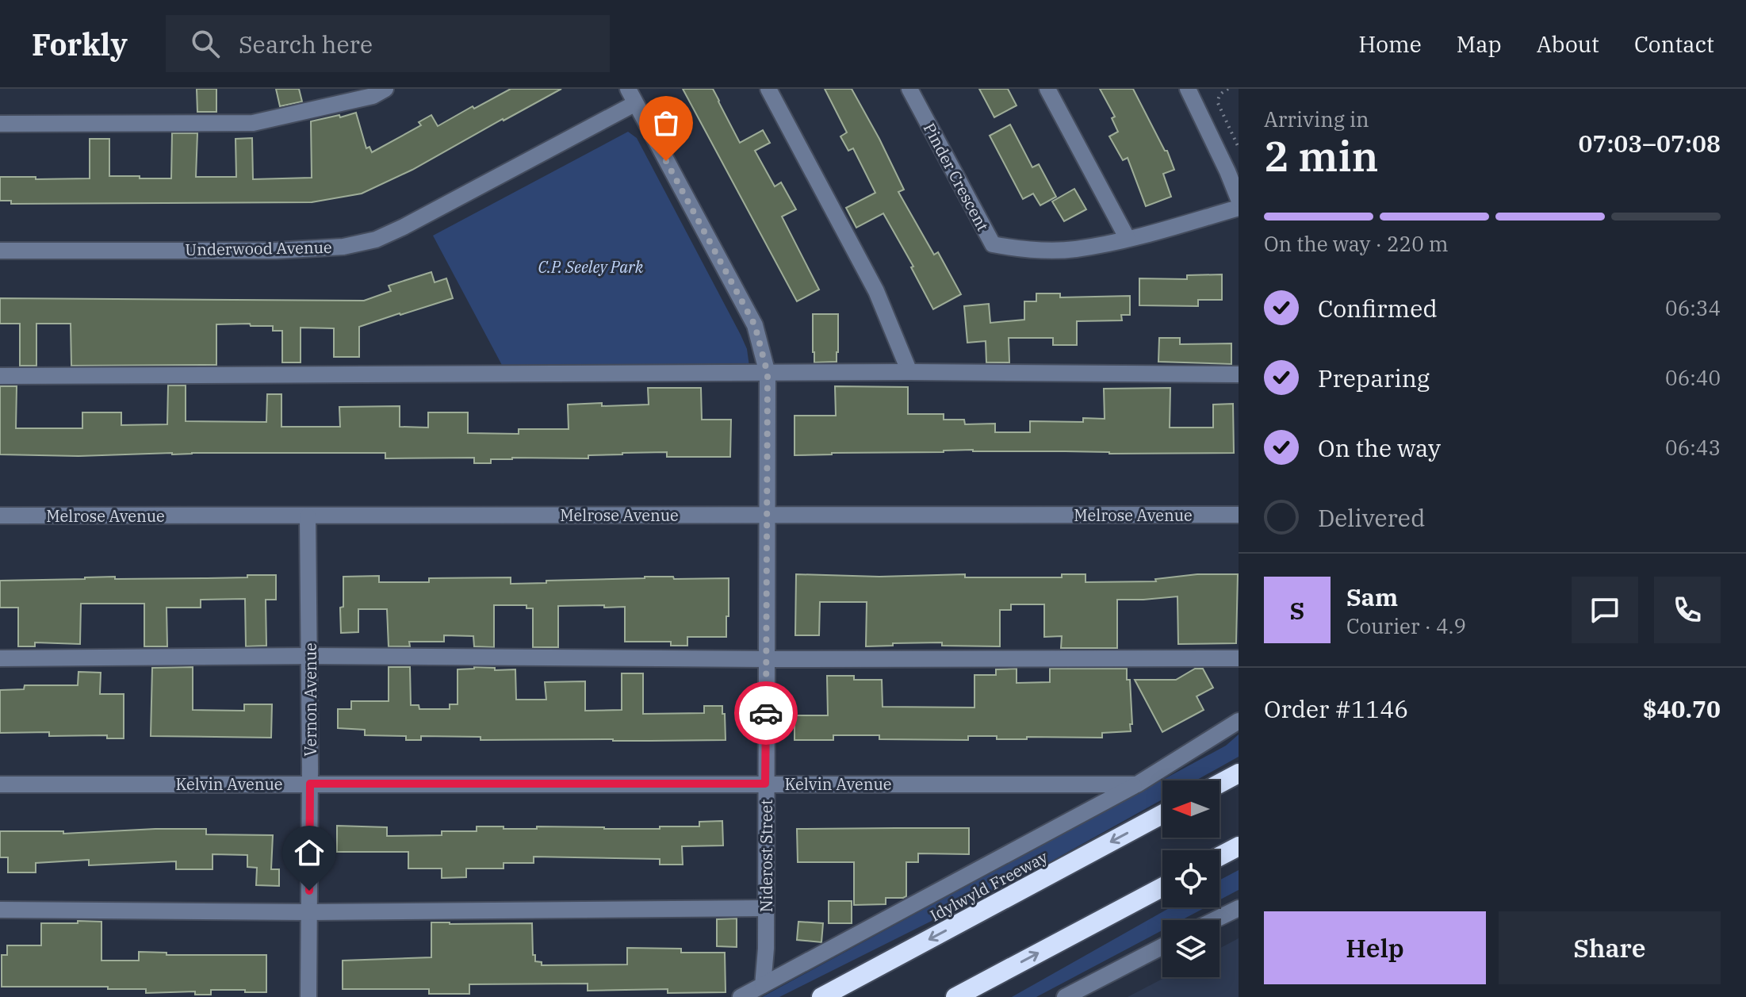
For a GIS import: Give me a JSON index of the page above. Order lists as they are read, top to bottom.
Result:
{
  "streets": {
    "highway": ["Idylwyld Freeway"],
    "street": [
      "Pinder Crescent",
      "Underwood Avenue",
      "Melrose Avenue",
      "Vernon Avenue",
      "Kelvin Avenue",
      "Niderost Street"
    ]
  },
  "crossings": [
    ["Underwood Avenue", "Niderost Street"],
    ["Melrose Avenue", "Vernon Avenue"],
    ["Melrose Avenue", "Niderost Street"],
    ["Vernon Avenue", "Kelvin Avenue"],
    ["Kelvin Avenue", "Niderost Street"]
  ],
  "parks": ["C.P. Seeley Park"],
  "north": "left",
  "page": {
    "header": "Forkly",
    "search": "Search here",
    "nav": [
      "Home",
      "Map",
      "About",
      "Contact"
    ],
    "heading": ["2 min", "Arriving in", "07:03–07:08"],
    "panel": [
      "Sam",
      "Courier · 4.9",
      "Order #1146",
      "$40.70"
    ],
    "bar": "On the way · 220 m",
    "list": [
      ["Confirmed", "06:34"],
      ["Preparing", "06:40"],
      ["On the way", "06:43"],
      "Delivered"
    ],
    "round": "S",
    "buttons": ["Help", "Share"]
  }
}
